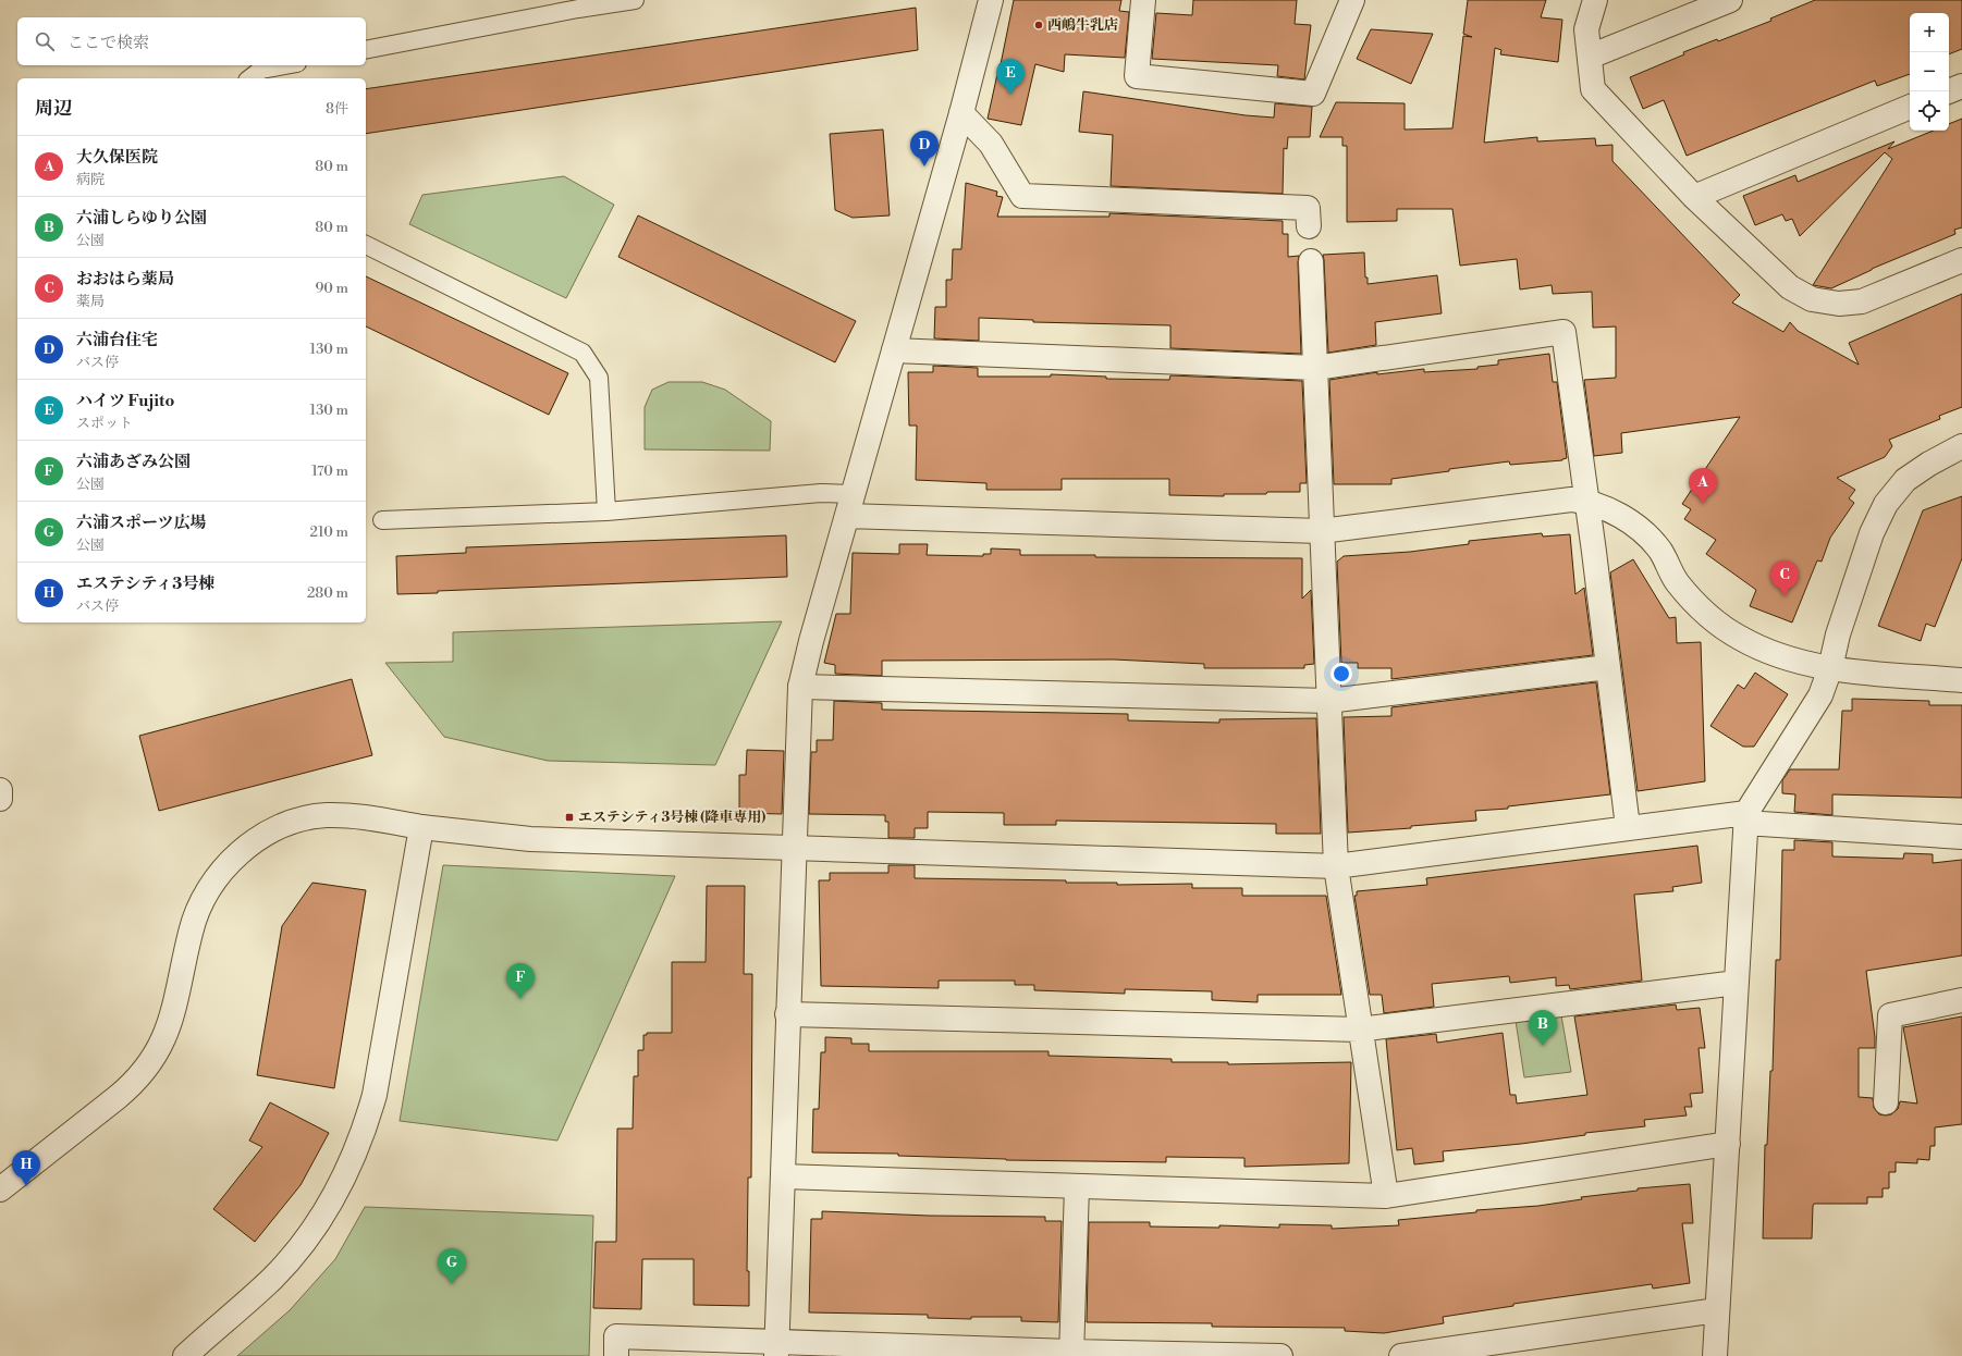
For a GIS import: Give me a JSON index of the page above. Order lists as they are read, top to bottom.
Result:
{
  "places": {
    "other": ["西嶋牛乳店"],
    "transit": ["エステシティ3号棟 (降車専用)"]
  },
  "page": {
    "map_buttons": ["+", "−"],
    "search": "ここで検索",
    "pins": [
      "E",
      "D",
      "A",
      "C",
      "F",
      "B",
      "H",
      "G"
    ],
    "heading": ["周辺", "8件"],
    "list": [
      {
        "mark": "A",
        "name": "大久保医院",
        "note": "病院",
        "value": "80 m"
      },
      {
        "mark": "B",
        "name": "六浦しらゆり公園",
        "note": "公園",
        "value": "80 m"
      },
      {
        "mark": "C",
        "name": "おおはら薬局",
        "note": "薬局",
        "value": "90 m"
      },
      {
        "mark": "D",
        "name": "六浦台住宅",
        "note": "バス停",
        "value": "130 m"
      },
      {
        "mark": "E",
        "name": "ハイツ Fujito",
        "note": "スポット",
        "value": "130 m"
      },
      {
        "mark": "F",
        "name": "六浦あざみ公園",
        "note": "公園",
        "value": "170 m"
      },
      {
        "mark": "G",
        "name": "六浦スポーツ広場",
        "note": "公園",
        "value": "210 m"
      },
      {
        "mark": "H",
        "name": "エステシティ3号棟",
        "note": "バス停",
        "value": "280 m"
      }
    ]
  }
}
